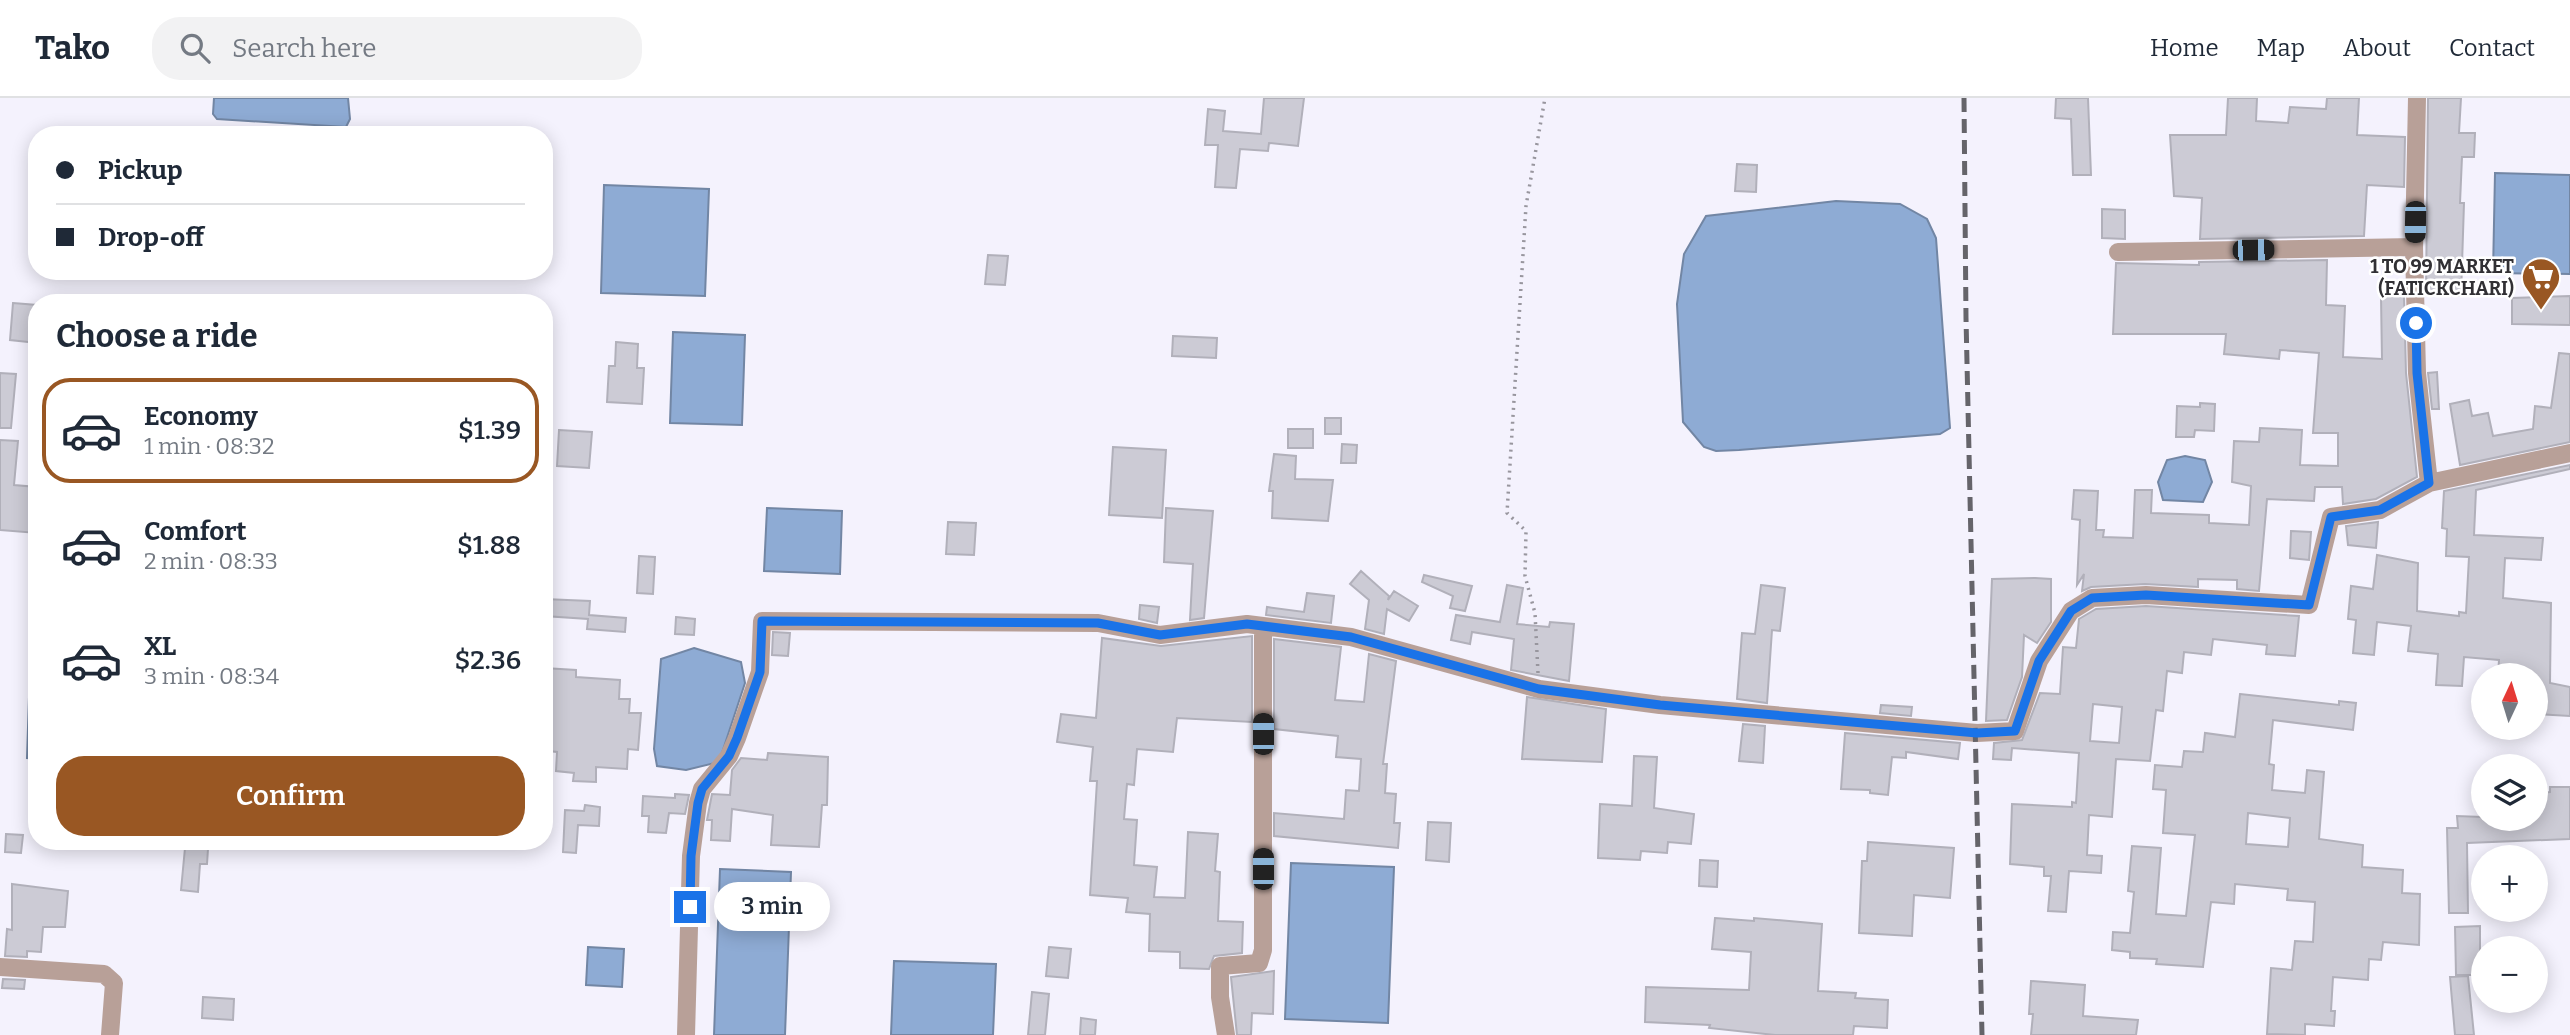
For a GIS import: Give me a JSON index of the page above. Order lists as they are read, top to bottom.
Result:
{
  "places": {
    "supermarket": ["1 TO 99 MARKET (FATICKCHARI)"]
  },
  "north": "top",
  "page": {
    "header": "Tako",
    "search": "Search here",
    "nav": [
      "Home",
      "Map",
      "About",
      "Contact"
    ],
    "banner": ["Pickup", "Drop-off"],
    "heading": "Choose a ride",
    "list": [
      {
        "name": "Economy",
        "note": "1 min · 08:32",
        "value": "$1.39"
      },
      {
        "name": "Comfort",
        "note": "2 min · 08:33",
        "value": "$1.88"
      },
      {
        "name": "XL",
        "note": "3 min · 08:34",
        "value": "$2.36"
      }
    ],
    "map_buttons": ["+", "−"],
    "buttons": "Confirm",
    "bubble": "3 min"
  }
}
